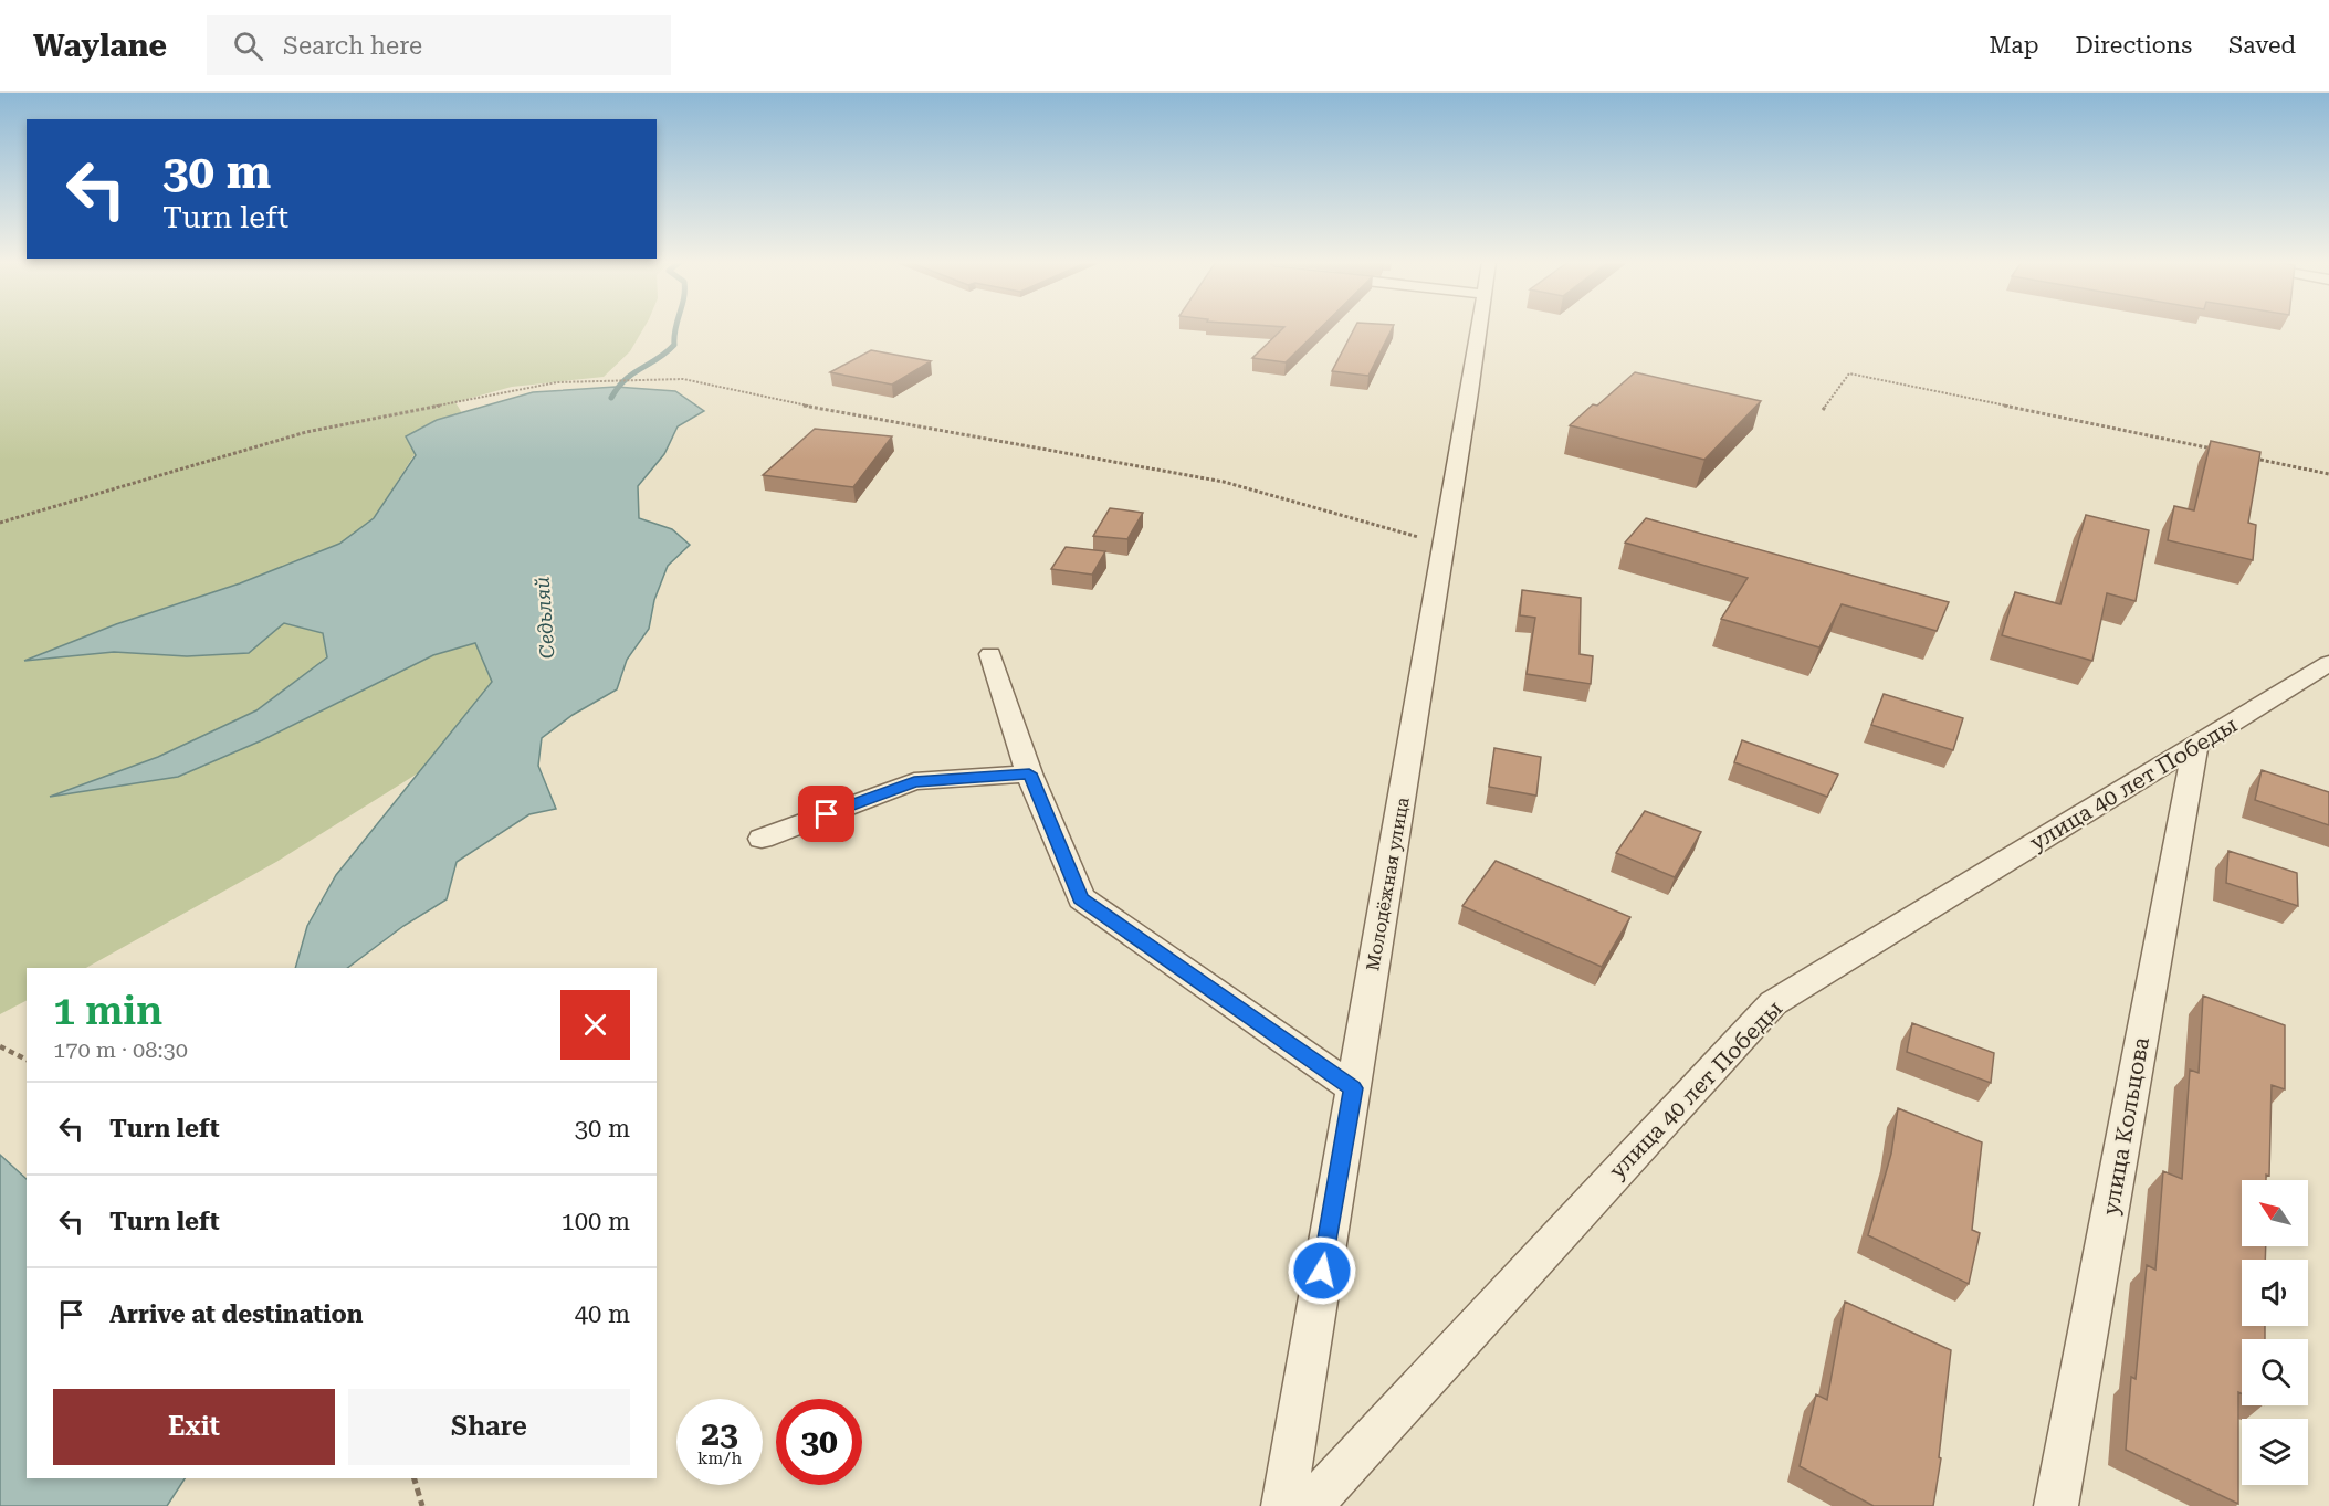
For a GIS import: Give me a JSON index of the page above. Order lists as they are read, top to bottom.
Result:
{
  "streets": {
    "street": ["улица 40 лет Победы", "Молодёжная улица", "улица Кольцова"]
  },
  "crossings": [
    ["улица 40 лет Победы", "улица Кольцова"]
  ],
  "water": ["Седьляй"],
  "north": "top left",
  "page": {
    "header": "Waylane",
    "search": "Search here",
    "nav": ["Map", "Directions", "Saved"],
    "turn": ["30 m", "Turn left"],
    "heading": ["1 min", "170 m · 08:30"],
    "list": [
      {
        "name": "Turn left",
        "value": "30 m"
      },
      {
        "name": "Turn left",
        "value": "100 m"
      },
      {
        "name": "Arrive at destination",
        "value": "40 m"
      }
    ],
    "buttons": ["Exit", "Share"],
    "speed": "23 km/h",
    "limit": "30"
  }
}
